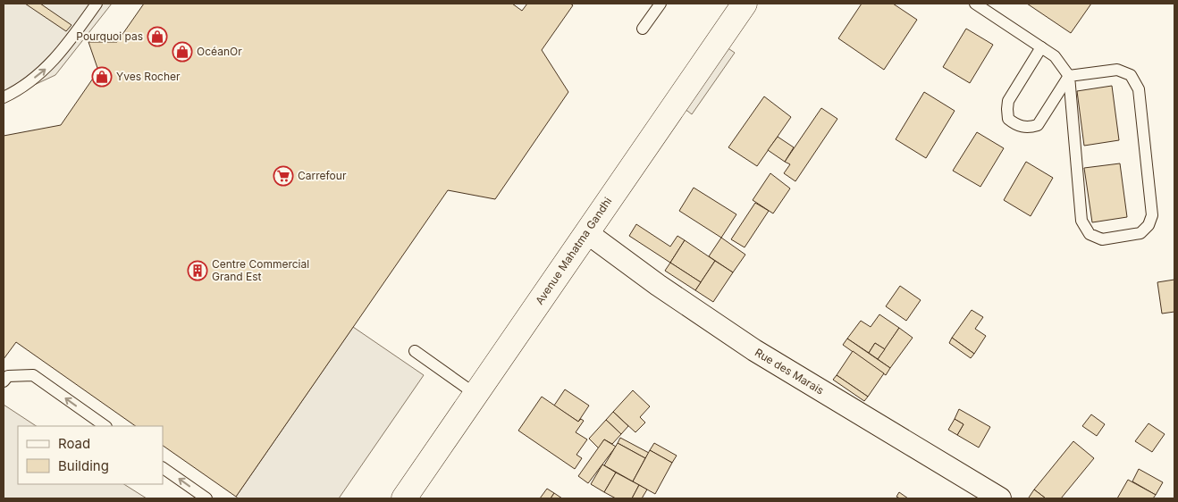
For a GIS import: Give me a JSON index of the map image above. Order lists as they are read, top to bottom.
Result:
{
  "streets": {
    "main road": ["Avenue Mahatma Gandhi"],
    "street": ["Rue des Marais"]
  },
  "crossings": [
    ["Avenue Mahatma Gandhi", "Rue des Marais"]
  ],
  "places": {
    "shop": ["Pourquoi pas", "OcéanOr", "Yves Rocher"],
    "supermarket": ["Carrefour"],
    "building": ["Centre Commercial Grand Est"]
  },
  "legend": ["Road", "Building"]
}
